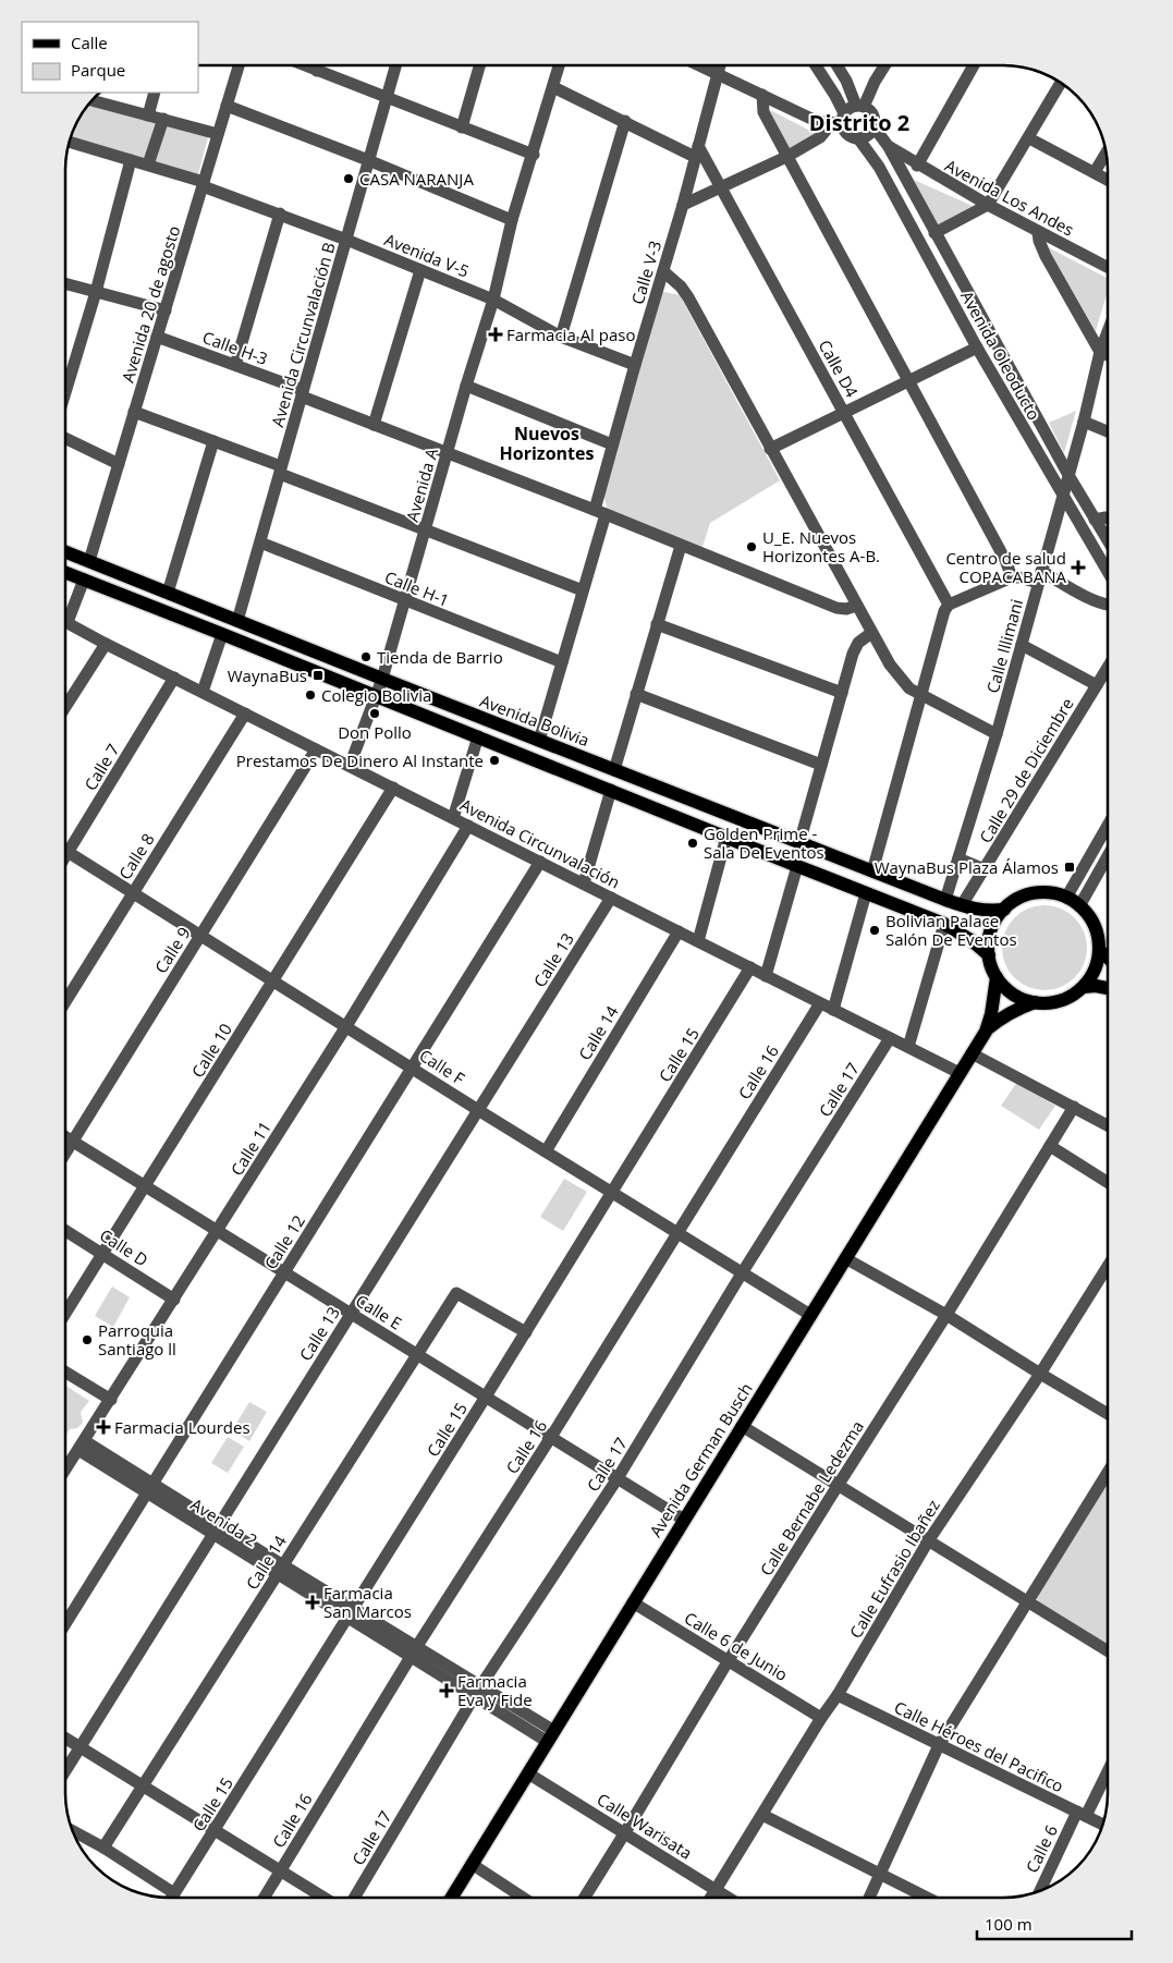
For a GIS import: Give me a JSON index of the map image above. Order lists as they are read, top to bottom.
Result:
{
  "streets": {
    "main road": ["Avenida Bolivia", "Avenida German Busch"],
    "street": [
      "Avenida Los Andes",
      "Avenida V-5",
      "Calle V-3",
      "Avenida 20 de agosto",
      "Avenida Circunvalación B",
      "Calle H-3",
      "Avenida Oleoducto",
      "Calle D4",
      "Avenida A",
      "Calle H-1",
      "Calle Illimani",
      "Calle 7",
      "Calle 29 de Diciembre",
      "Avenida Circunvalación",
      "Calle 8",
      "Calle 9",
      "Calle 13",
      "Calle 14",
      "Calle 10",
      "Calle 15",
      "Calle F",
      "Calle 16",
      "Calle 17",
      "Calle 11",
      "Calle 12",
      "Calle D",
      "Calle E",
      "Calle Bernabe Ledezma",
      "Avenida 2",
      "Calle Eufrasio Ibañez",
      "Calle 6 de Junio",
      "Calle Héroes del Pacifico",
      "Calle Warisata",
      "Calle 6"
    ]
  },
  "crossings": [
    ["Avenida Los Andes", "Avenida Oleoducto"],
    ["Avenida V-5", "Calle V-3"],
    ["Avenida V-5", "Avenida 20 de agosto"],
    ["Avenida V-5", "Avenida Circunvalación B"],
    ["Avenida V-5", "Avenida A"],
    ["Calle V-3", "Calle H-3"],
    ["Calle V-3", "Calle D4"],
    ["Calle V-3", "Calle H-1"],
    ["Calle V-3", "Avenida Bolivia"],
    ["Avenida 20 de agosto", "Calle H-3"],
    ["Avenida 20 de agosto", "Avenida Bolivia"],
    ["Avenida Circunvalación B", "Calle H-3"],
    ["Avenida Circunvalación B", "Calle H-1"],
    ["Avenida Circunvalación B", "Avenida Bolivia"],
    ["Calle H-3", "Avenida A"],
    ["Avenida Oleoducto", "Calle Illimani"],
    ["Avenida A", "Calle H-1"],
    ["Avenida A", "Avenida Bolivia"],
    ["Avenida A", "Avenida Circunvalación"],
    ["Calle Illimani", "Avenida Bolivia"],
    ["Avenida Bolivia", "Calle 29 de Diciembre"],
    ["Avenida Bolivia", "Avenida German Busch"],
    ["Calle 7", "Avenida Circunvalación"],
    ["Calle 7", "Calle F"],
    ["Avenida Circunvalación", "Calle 8"],
    ["Avenida Circunvalación", "Calle 9"],
    ["Avenida Circunvalación", "Calle 13"],
    ["Avenida Circunvalación", "Calle 14"],
    ["Avenida Circunvalación", "Calle 10"],
    ["Avenida Circunvalación", "Calle 15"],
    ["Avenida Circunvalación", "Calle 16"],
    ["Avenida Circunvalación", "Calle 17"],
    ["Avenida Circunvalación", "Calle 11"],
    ["Avenida Circunvalación", "Calle 12"],
    ["Avenida Circunvalación", "Avenida German Busch"],
    ["Calle 8", "Calle F"],
    ["Calle 9", "Calle F"],
    ["Calle 9", "Calle E"],
    ["Calle 13", "Calle F"],
    ["Calle 13", "Calle E"],
    ["Calle 13", "Avenida 2"],
    ["Calle 14", "Calle 15"],
    ["Calle 14", "Calle F"],
    ["Calle 14", "Calle E"],
    ["Calle 14", "Avenida 2"],
    ["Calle 10", "Calle F"],
    ["Calle 10", "Calle D"],
    ["Calle 10", "Calle E"],
    ["Calle 15", "Calle F"],
    ["Calle 15", "Calle E"],
    ["Calle 15", "Avenida 2"],
    ["Calle F", "Calle 16"],
    ["Calle F", "Calle 17"],
    ["Calle F", "Calle 11"],
    ["Calle F", "Calle 12"],
    ["Calle F", "Avenida German Busch"],
    ["Calle 16", "Calle E"],
    ["Calle 16", "Avenida 2"],
    ["Calle 17", "Calle E"],
    ["Calle 17", "Avenida 2"],
    ["Calle 11", "Calle D"],
    ["Calle 11", "Calle E"],
    ["Calle 11", "Avenida 2"],
    ["Calle 12", "Calle E"],
    ["Calle 12", "Avenida 2"],
    ["Calle E", "Avenida German Busch"],
    ["Avenida German Busch", "Avenida 2"],
    ["Avenida German Busch", "Calle 6 de Junio"],
    ["Avenida German Busch", "Calle Warisata"],
    ["Calle Bernabe Ledezma", "Calle 6 de Junio"],
    ["Calle Bernabe Ledezma", "Calle Warisata"],
    ["Calle Eufrasio Ibañez", "Calle 6 de Junio"],
    ["Calle Eufrasio Ibañez", "Calle Héroes del Pacifico"],
    ["Calle Eufrasio Ibañez", "Calle Warisata"],
    ["Calle Héroes del Pacifico", "Calle 6"]
  ],
  "districts": ["Distrito 2", "Nuevos Horizontes"],
  "places": {
    "other": [
      "CASA NARANJA",
      "U_E. Nuevos Horizontes A-B.",
      "Tienda de Barrio",
      "Colegio Bolivia",
      "Don Pollo",
      "Prestamos De Dinero Al Instante",
      "Golden Prime - Sala De Eventos",
      "Bolivian Palace Salón De Eventos",
      "Parroquia Santiago ll"
    ],
    "health": [
      "Farmacia Al paso",
      "Centro de salud COPACABANA",
      "Farmacia Lourdes",
      "Farmacia San Marcos",
      "Farmacia Eva y Fide"
    ],
    "transit": ["WaynaBus", "WaynaBus Plaza Álamos"]
  },
  "legend": ["Calle", "Parque"],
  "scale_bar": "100 m"
}
